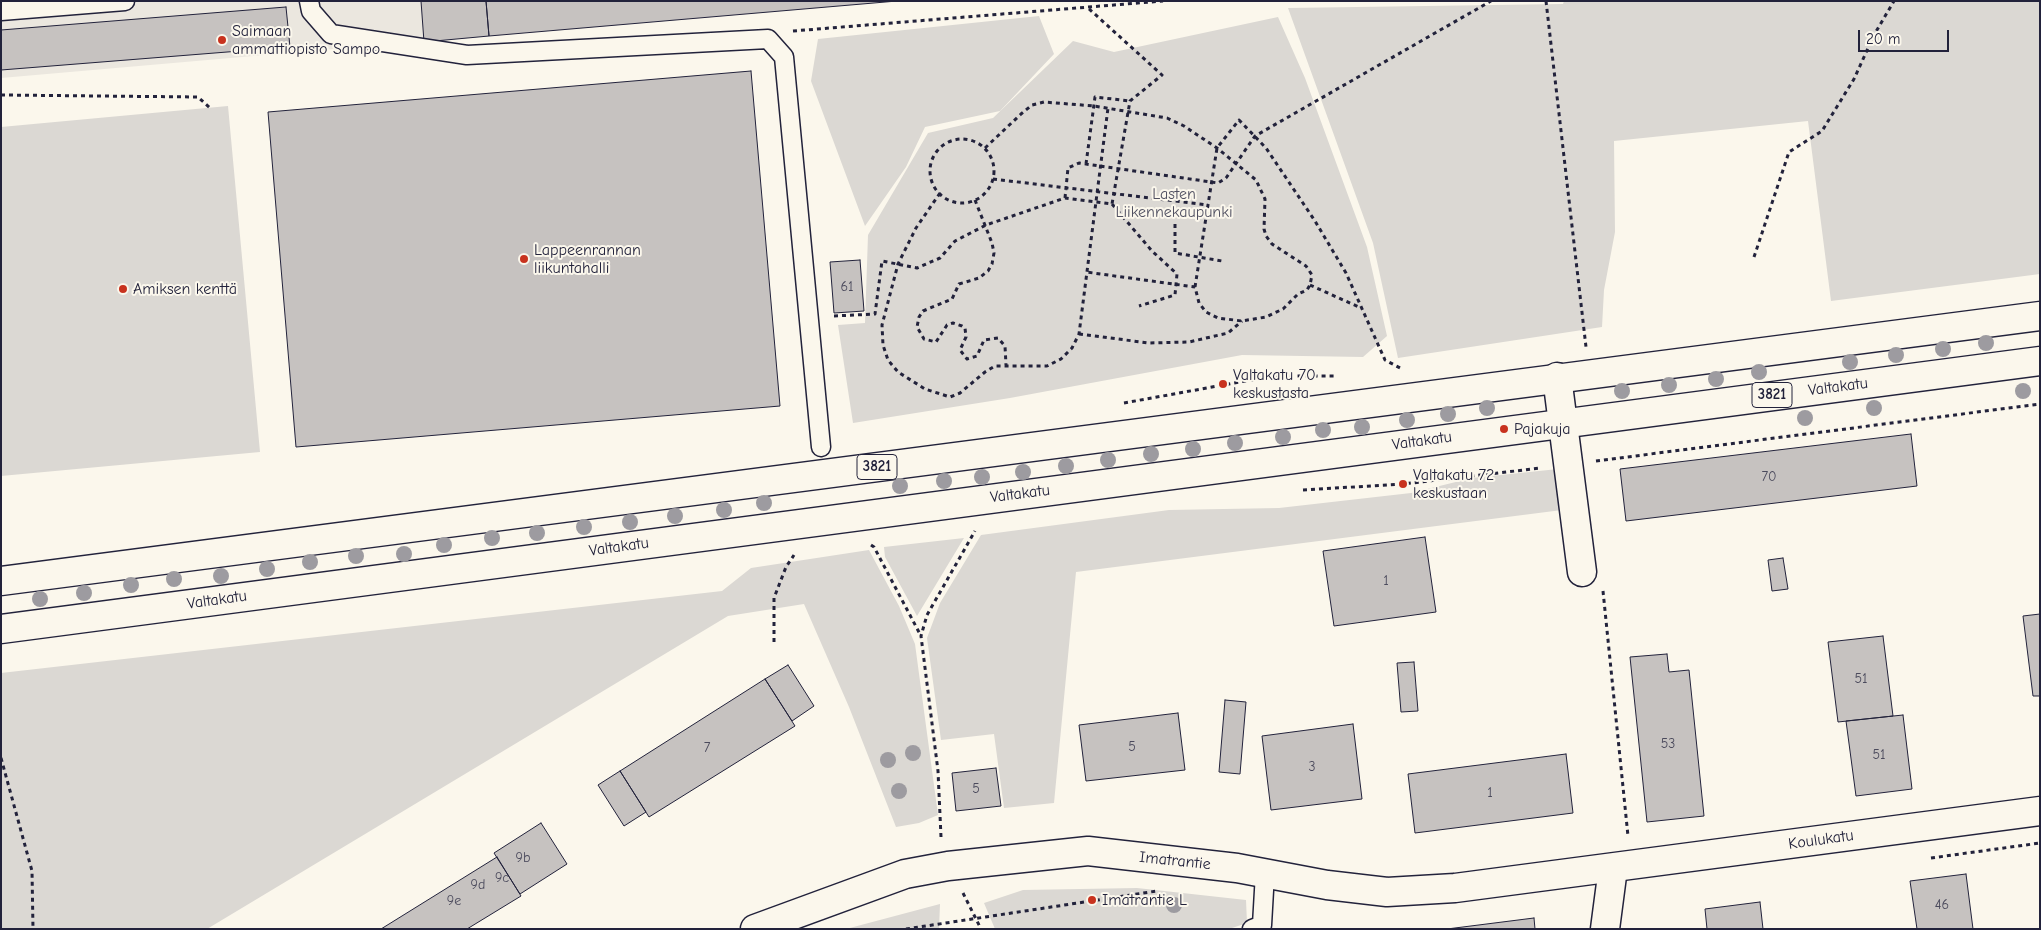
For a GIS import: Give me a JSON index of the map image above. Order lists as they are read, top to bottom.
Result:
{
  "streets": {
    "main road": [
      "Valtakatu",
      "3821",
      "Koulukatu",
      "Imatrantie"
    ]
  },
  "crossings": [
    ["Koulukatu", "Imatrantie"]
  ],
  "parks": ["Lasten Liikennekaupunki"],
  "places": [
    "Saimaan ammattiopisto Sampo",
    "Lappeenrannan liikuntahalli",
    "Amiksen kenttä",
    "Valtakatu 70 keskustasta",
    "Pajakuja",
    "Valtakatu 72 keskustaan",
    "Imatrantie L"
  ],
  "house_numbers": [
    "61",
    "70",
    "1",
    "51",
    "53",
    "5",
    "7",
    "51",
    "3",
    "5",
    "1",
    "9b",
    "9c",
    "9d",
    "9e",
    "46"
  ],
  "scale_bar": "20 m"
}
